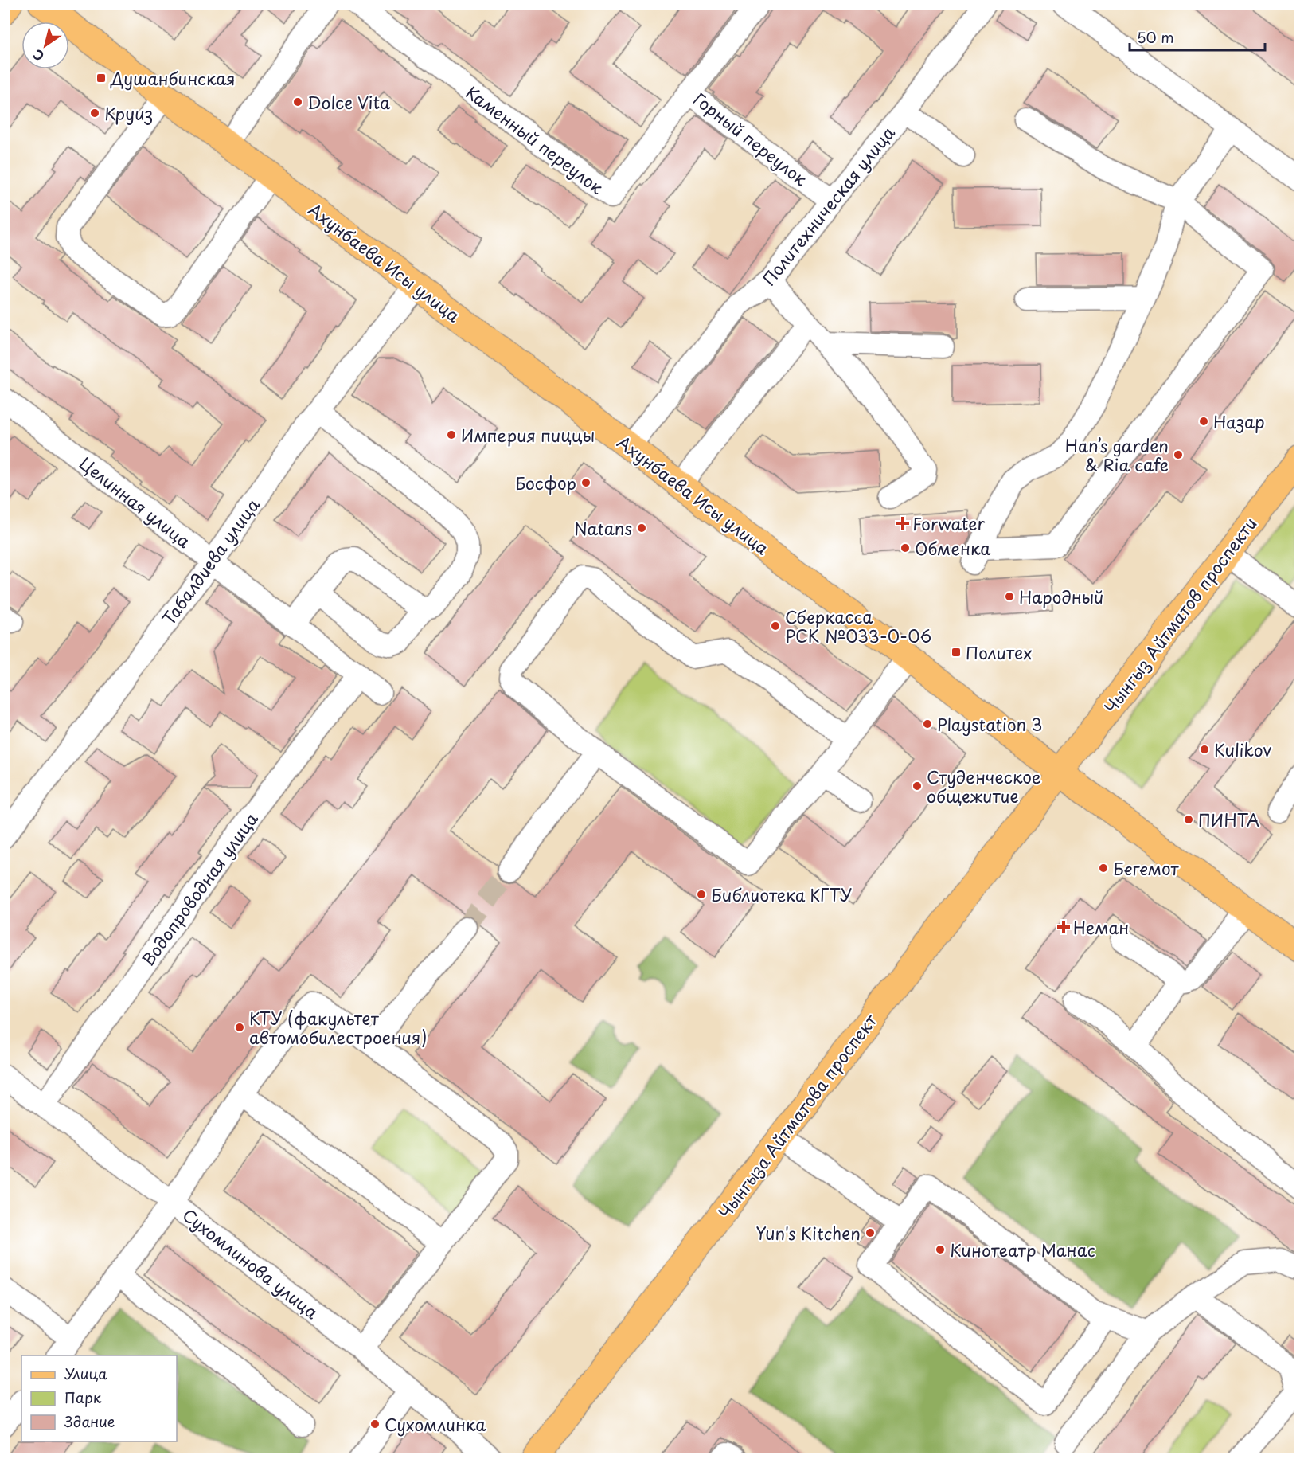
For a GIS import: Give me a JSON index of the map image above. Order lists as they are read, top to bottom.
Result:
{
  "streets": {
    "main road": ["Ахунбаева Исы улица", "Чынгыз Айтматов проспекти", "Чынгыза Айтматова проспект"],
    "street": [
      "Горный переулок",
      "Каменный переулок",
      "Политехническая улица",
      "Целинная улица",
      "Табалдиева улица",
      "Водопроводная улица",
      "Сухомлинова улица"
    ]
  },
  "crossings": [
    ["Горный переулок", "Каменный переулок"],
    ["Горный переулок", "Политехническая улица"],
    ["Политехническая улица", "Ахунбаева Исы улица"],
    ["Ахунбаева Исы улица", "Табалдиева улица"],
    ["Ахунбаева Исы улица", "Чынгыз Айтматов проспекти"],
    ["Ахунбаева Исы улица", "Чынгыза Айтматова проспект"],
    ["Целинная улица", "Табалдиева улица"],
    ["Целинная улица", "Водопроводная улица"],
    ["Чынгыз Айтматов проспекти", "Чынгыза Айтматова проспект"],
    ["Водопроводная улица", "Сухомлинова улица"]
  ],
  "places": {
    "transit": ["Душанбинская", "Политех"],
    "other": [
      "Dolce Vita",
      "Круиз",
      "Назар",
      "Империя пиццы",
      "Han’s garden & Ria cafe",
      "Босфор",
      "Natans",
      "Обменка",
      "Народный",
      "Сберкасса РСК №033-0-06",
      "Playstation 3",
      "Kulikov",
      "Студенческое общежитие",
      "ПИНТА",
      "Бегемот",
      "Библиотека КГТУ",
      "КТУ (факультет автомобилестроения)",
      "Yun's Kitchen",
      "Кинотеатр Манас",
      "Сухомлинка"
    ],
    "health": ["Forwater", "Неман"]
  },
  "legend": ["Улица", "Парк", "Здание"],
  "scale_bar": "50 m",
  "north": "bottom left"
}
